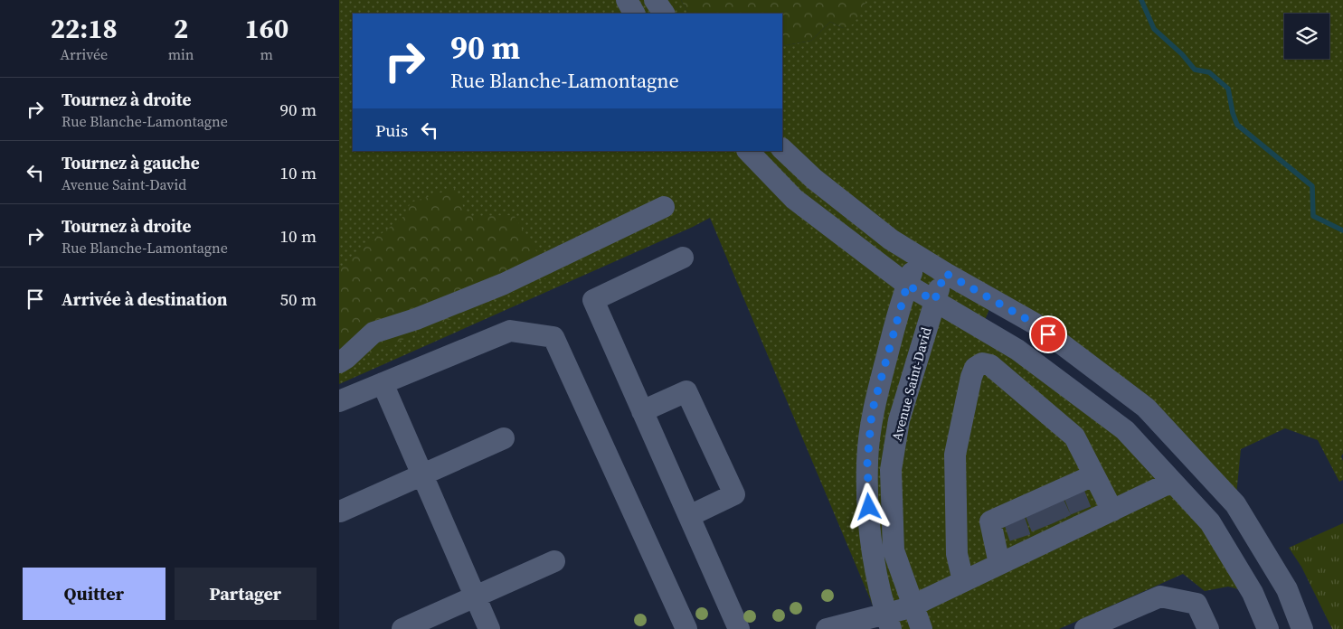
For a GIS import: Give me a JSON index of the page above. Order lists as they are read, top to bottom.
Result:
{
  "streets": {
    "street": ["Avenue Saint-David"]
  },
  "page": {
    "eta": [
      "22:18",
      "Arrivée",
      "2",
      "min",
      "160",
      "m"
    ],
    "turn": ["90 m", "Rue Blanche-Lamontagne"],
    "list": [
      {
        "name": "Tournez à droite",
        "note": "Rue Blanche-Lamontagne",
        "value": "90 m"
      },
      {
        "name": "Tournez à gauche",
        "note": "Avenue Saint-David",
        "value": "10 m"
      },
      {
        "name": "Tournez à droite",
        "note": "Rue Blanche-Lamontagne",
        "value": "10 m"
      },
      {
        "name": "Arrivée à destination",
        "value": "50 m"
      }
    ],
    "then": "Puis",
    "buttons": ["Quitter", "Partager"]
  }
}
